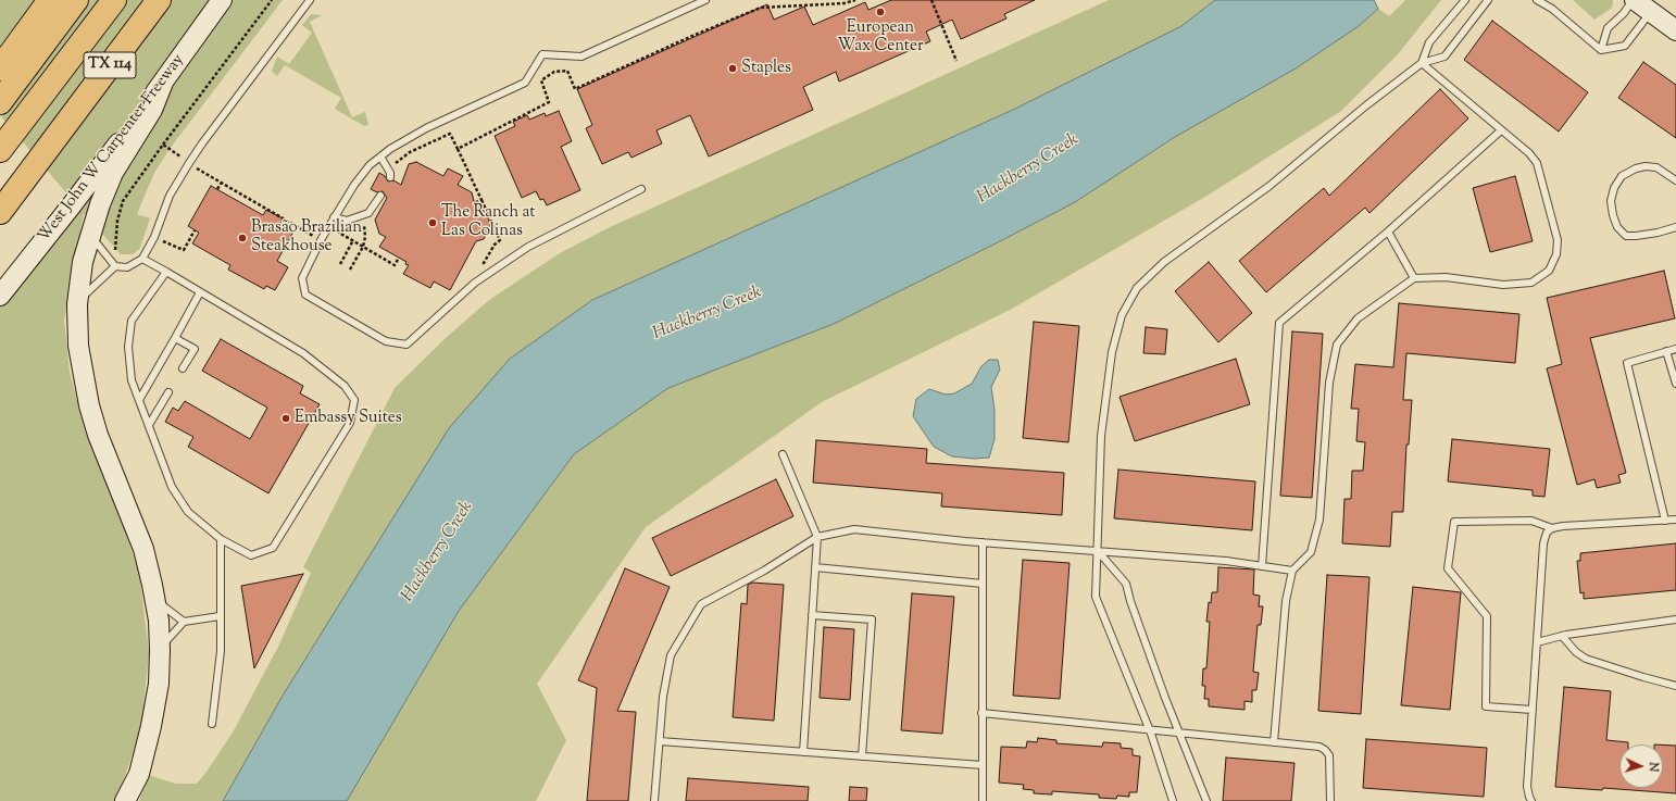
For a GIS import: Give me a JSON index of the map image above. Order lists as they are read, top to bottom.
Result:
{
  "streets": {
    "highway": ["TX 114"],
    "main road": ["West John W Carpenter Freeway"]
  },
  "water": ["Hackberry Creek"],
  "places": [
    "European Wax Center",
    "Staples",
    "The Ranch at Las Colinas",
    "Brasão Brazilian Steakhouse",
    "Embassy Suites"
  ],
  "north": "right"
}
